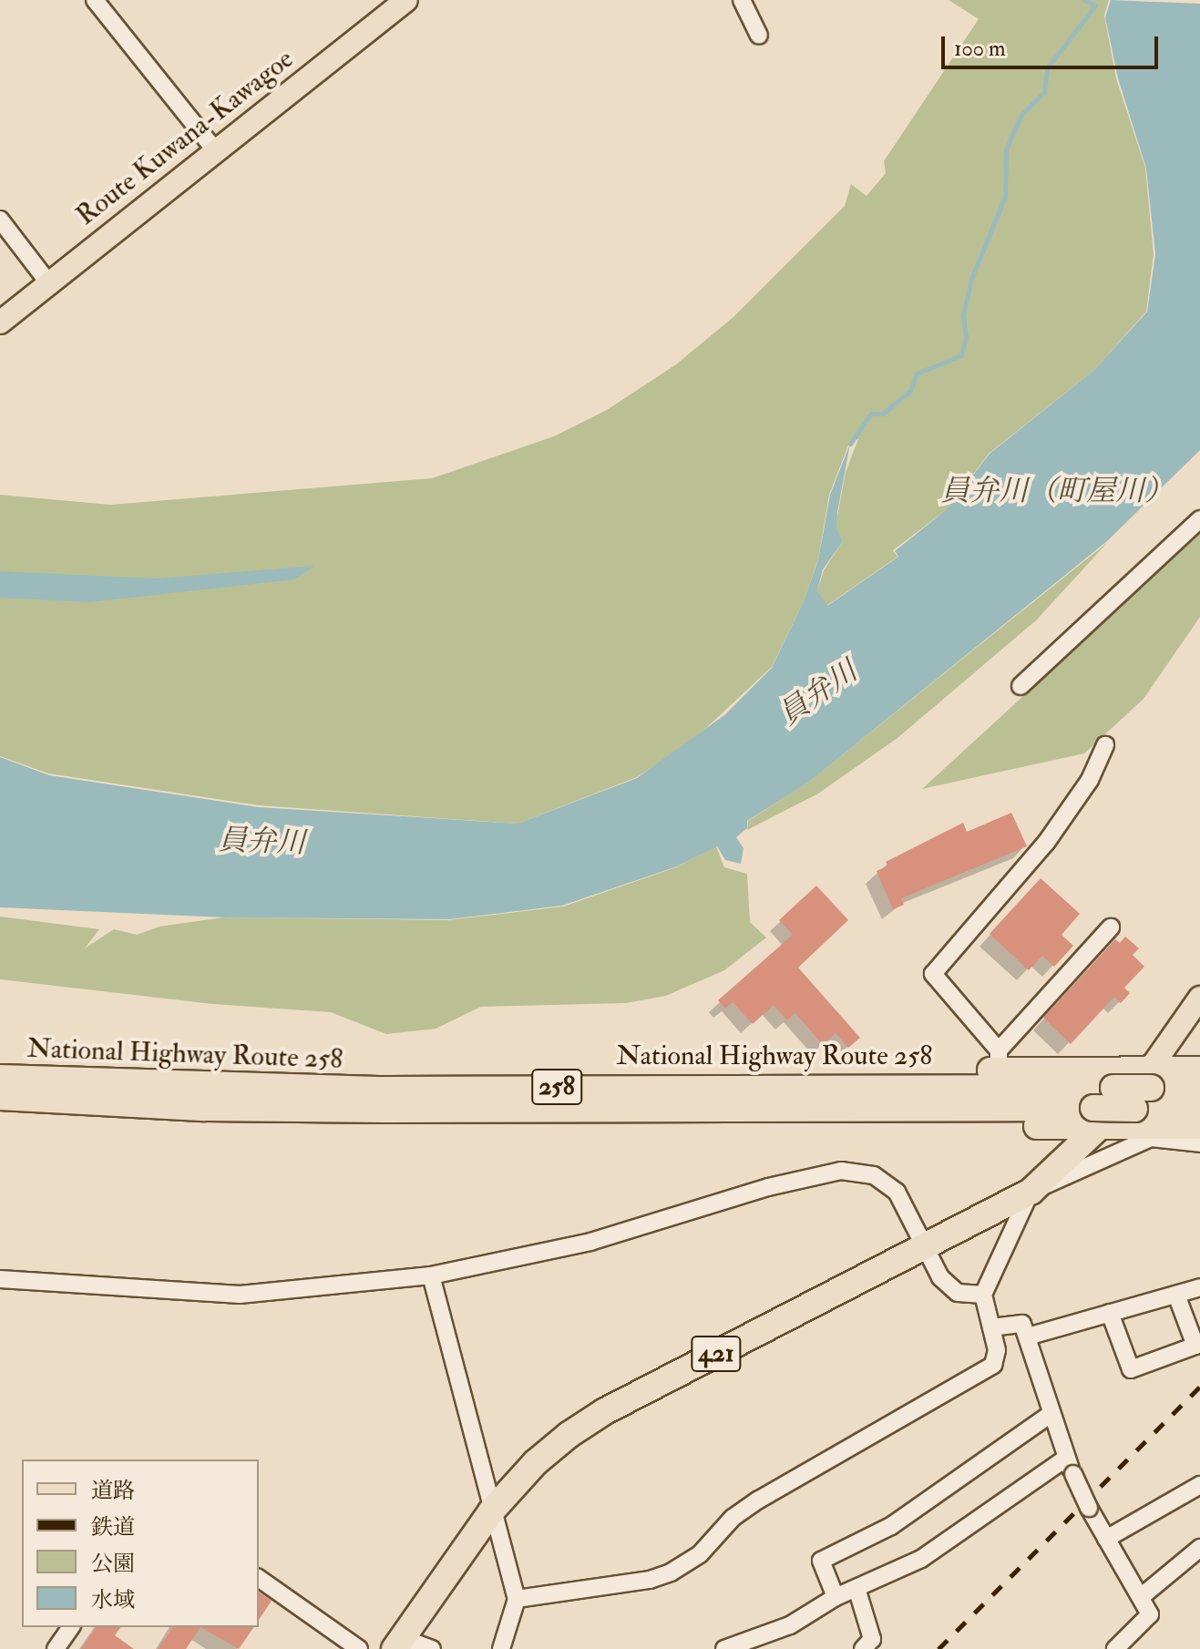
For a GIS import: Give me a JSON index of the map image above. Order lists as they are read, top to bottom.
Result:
{
  "streets": {
    "highway": ["National Highway Route 258", "258", "421"],
    "main road": ["Route Kuwana-Kawagoe"]
  },
  "crossings": [
    ["National Highway Route 258", "421"]
  ],
  "water": ["員弁川（町屋川）", "員弁川"],
  "legend": [
    "道路",
    "鉄道",
    "公園",
    "水域"
  ],
  "scale_bar": "100 m"
}
